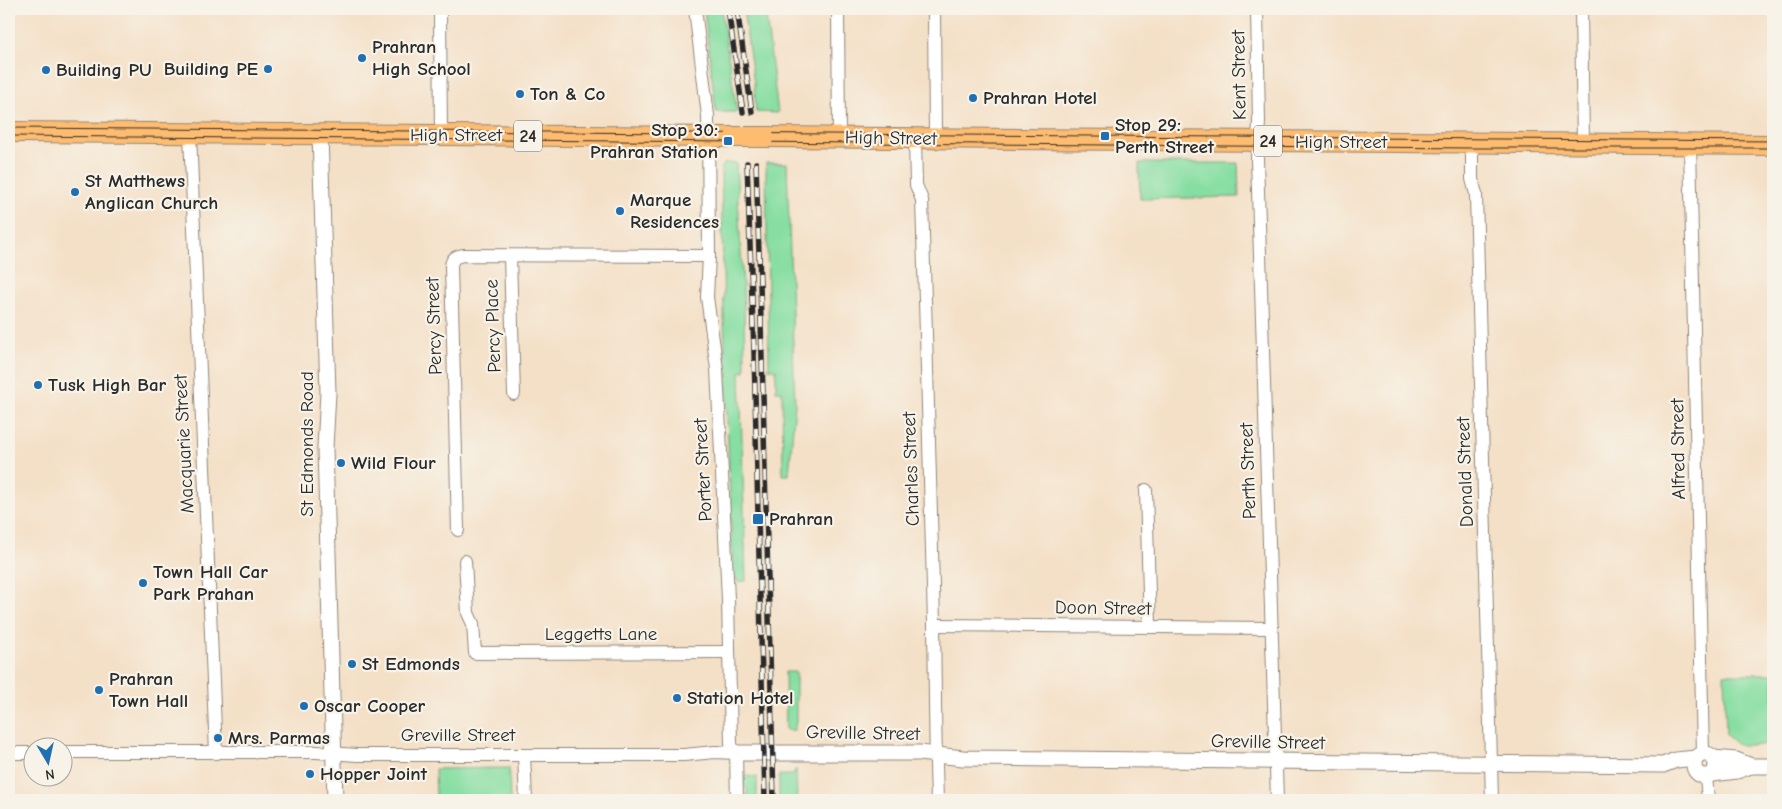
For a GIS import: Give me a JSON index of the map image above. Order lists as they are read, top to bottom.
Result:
{
  "streets": {
    "main road": ["High Street", "24"],
    "street": [
      "Kent Street",
      "Percy Street",
      "Percy Place",
      "Macquarie Street",
      "St Edmonds Road",
      "Alfred Street",
      "Charles Street",
      "Porter Street",
      "Perth Street",
      "Donald Street",
      "Doon Street",
      "Leggetts Lane",
      "Greville Street"
    ]
  },
  "crossings": [
    ["Kent Street", "High Street"],
    ["Kent Street", "Perth Street"],
    ["High Street", "Macquarie Street"],
    ["High Street", "St Edmonds Road"],
    ["High Street", "Alfred Street"],
    ["High Street", "Charles Street"],
    ["High Street", "Porter Street"],
    ["High Street", "Perth Street"],
    ["High Street", "Donald Street"],
    ["Percy Street", "Percy Place"],
    ["Percy Street", "Porter Street"],
    ["Macquarie Street", "Greville Street"],
    ["St Edmonds Road", "Greville Street"],
    ["Alfred Street", "Greville Street"],
    ["Charles Street", "Doon Street"],
    ["Charles Street", "Greville Street"],
    ["Porter Street", "Leggetts Lane"],
    ["Porter Street", "Greville Street"],
    ["Perth Street", "Doon Street"],
    ["Perth Street", "Greville Street"],
    ["Donald Street", "Greville Street"]
  ],
  "places": {
    "other": [
      "Prahran High School",
      "Building PE",
      "Building PU",
      "Ton & Co",
      "Prahran Hotel",
      "St Matthews Anglican Church",
      "Marque Residences",
      "Tusk High Bar",
      "Wild Flour",
      "Town Hall Car Park Prahan",
      "St Edmonds",
      "Prahran Town Hall",
      "Station Hotel",
      "Oscar Cooper",
      "Mrs. Parmas",
      "Hopper Joint"
    ],
    "transit": ["Stop 29: Perth Street", "Stop 30: Prahran Station", "Prahran"]
  },
  "north": "bottom"
}
